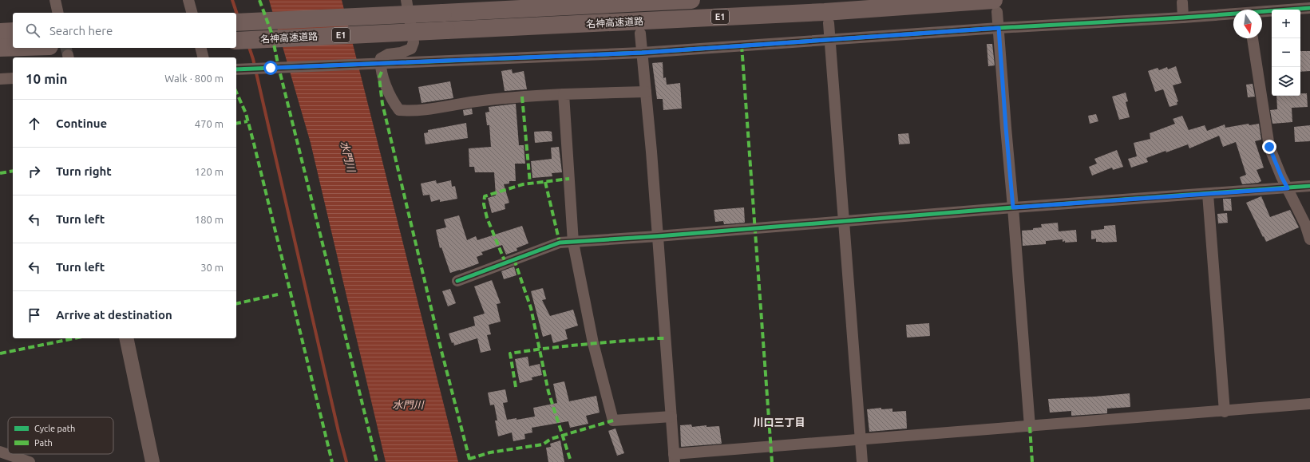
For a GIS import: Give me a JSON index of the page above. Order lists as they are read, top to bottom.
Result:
{
  "streets": {
    "highway": ["E1", "名神高速道路"]
  },
  "districts": ["川口三丁目"],
  "water": ["水門川"],
  "legend": ["Cycle path", "Path"],
  "north": "bottom",
  "page": {
    "map_buttons": ["+", "−"],
    "search": "Search here",
    "heading": ["10 min", "Walk · 800 m"],
    "list": [
      ["Continue", "470 m"],
      ["Turn right", "120 m"],
      ["Turn left", "180 m"],
      ["Turn left", "30 m"],
      "Arrive at destination"
    ]
  }
}
